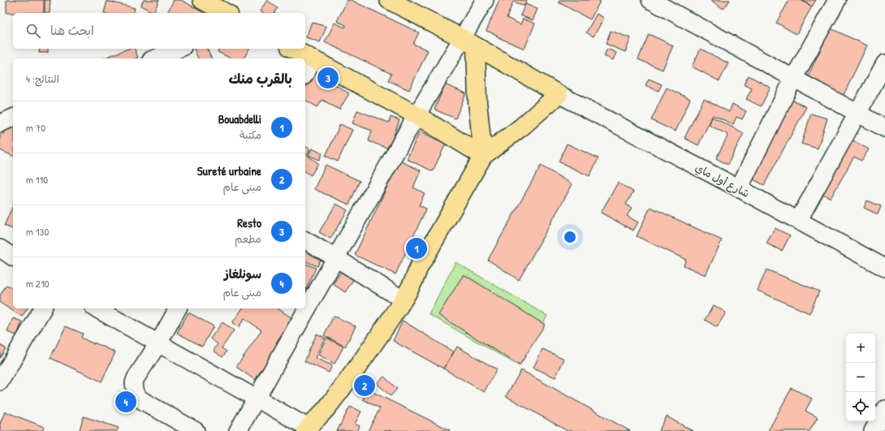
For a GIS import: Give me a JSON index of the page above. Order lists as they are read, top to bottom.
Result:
{
  "streets": {
    "street": ["شارع أول ماي"]
  },
  "page": {
    "search": "ابحث هنا",
    "heading": ["بالقرب منك", "النتائج: 4"],
    "pins": [
      "3",
      "1",
      "2",
      "4"
    ],
    "list": [
      {
        "mark": "1",
        "name": "Bouabdelli",
        "note": "مكتبة",
        "value": "70 m"
      },
      {
        "mark": "2",
        "name": "Sureté urbaine",
        "note": "مبنى عام",
        "value": "110 m"
      },
      {
        "mark": "3",
        "name": "Resto",
        "note": "مطعم",
        "value": "130 m"
      },
      {
        "mark": "4",
        "name": "سونلغاز",
        "note": "مبنى عام",
        "value": "210 m"
      }
    ],
    "map_buttons": ["+", "−"]
  }
}
